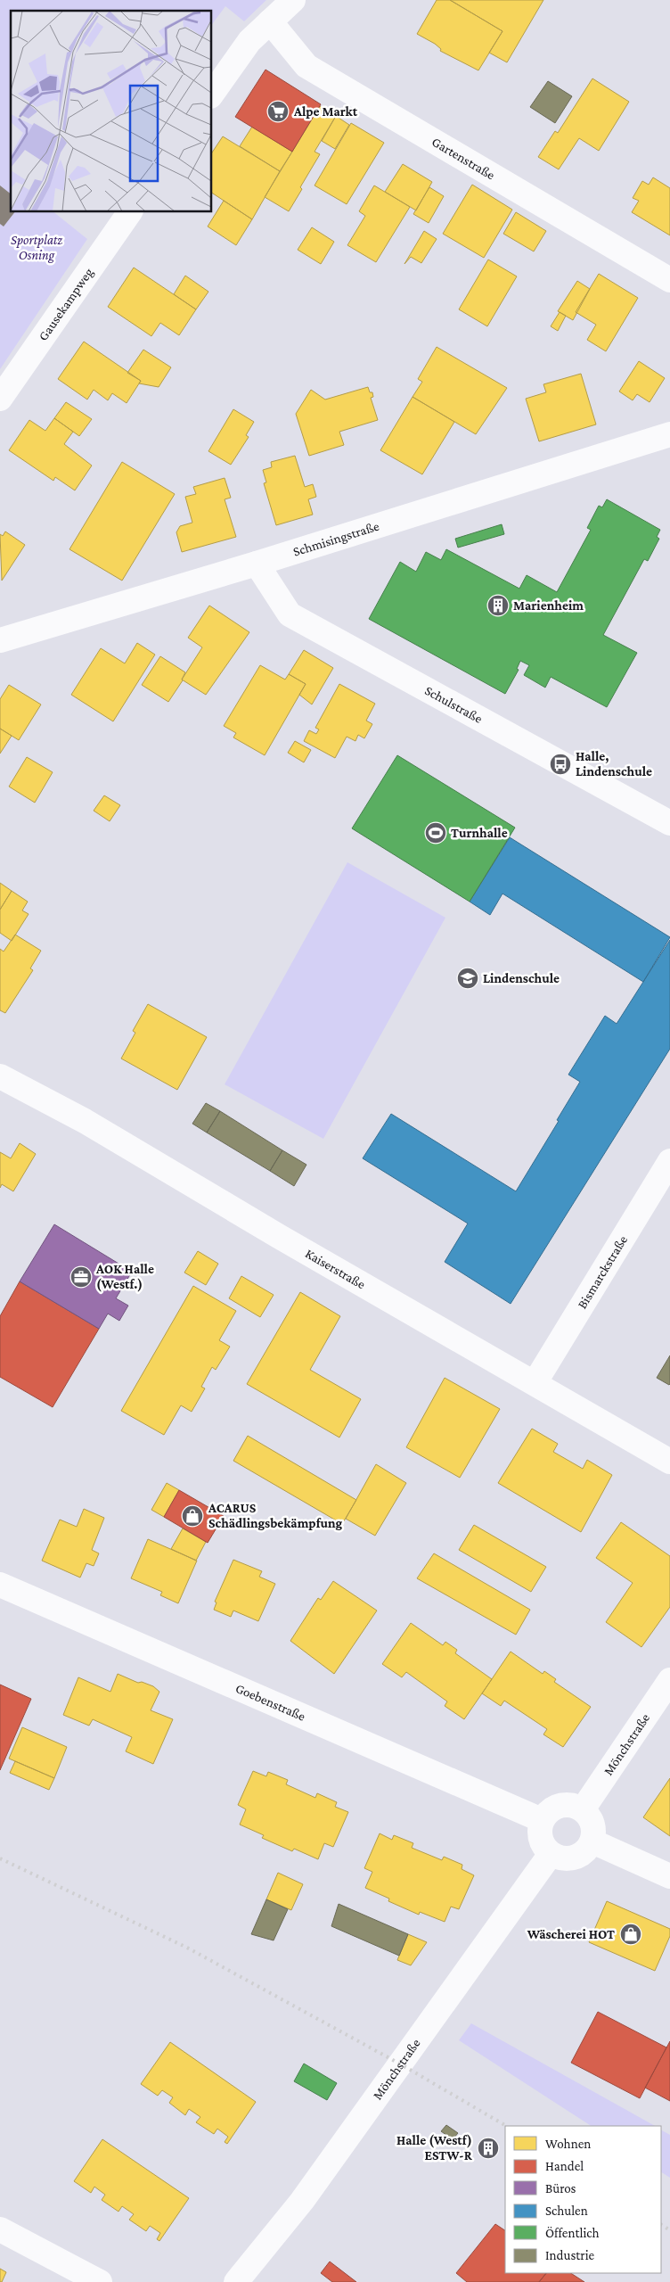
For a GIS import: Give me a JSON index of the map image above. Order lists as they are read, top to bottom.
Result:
{
  "streets": {
    "street": [
      "Gartenstraße",
      "Gausekampweg",
      "Schmisingstraße",
      "Schulstraße",
      "Kaiserstraße",
      "Bismarckstraße",
      "Goebenstraße",
      "Mönchstraße"
    ]
  },
  "crossings": [
    ["Schmisingstraße", "Schulstraße"],
    ["Kaiserstraße", "Bismarckstraße"],
    ["Goebenstraße", "Mönchstraße"]
  ],
  "parks": ["Sportplatz Osning"],
  "places": {
    "supermarket": ["Alpe Markt"],
    "building": ["Marienheim", "Halle (Westf) ESTW-R"],
    "bus stop": ["Halle, Lindenschule"],
    "sports": ["Turnhalle"],
    "school or university": ["Lindenschule"],
    "office": ["AOK Halle (Westf.)"],
    "shop": ["ACARUS Schädlingsbekämpfung", "Wäscherei HOT"]
  },
  "legend": [
    "Wohnen",
    "Handel",
    "Büros",
    "Schulen",
    "Öffentlich",
    "Industrie"
  ]
}
